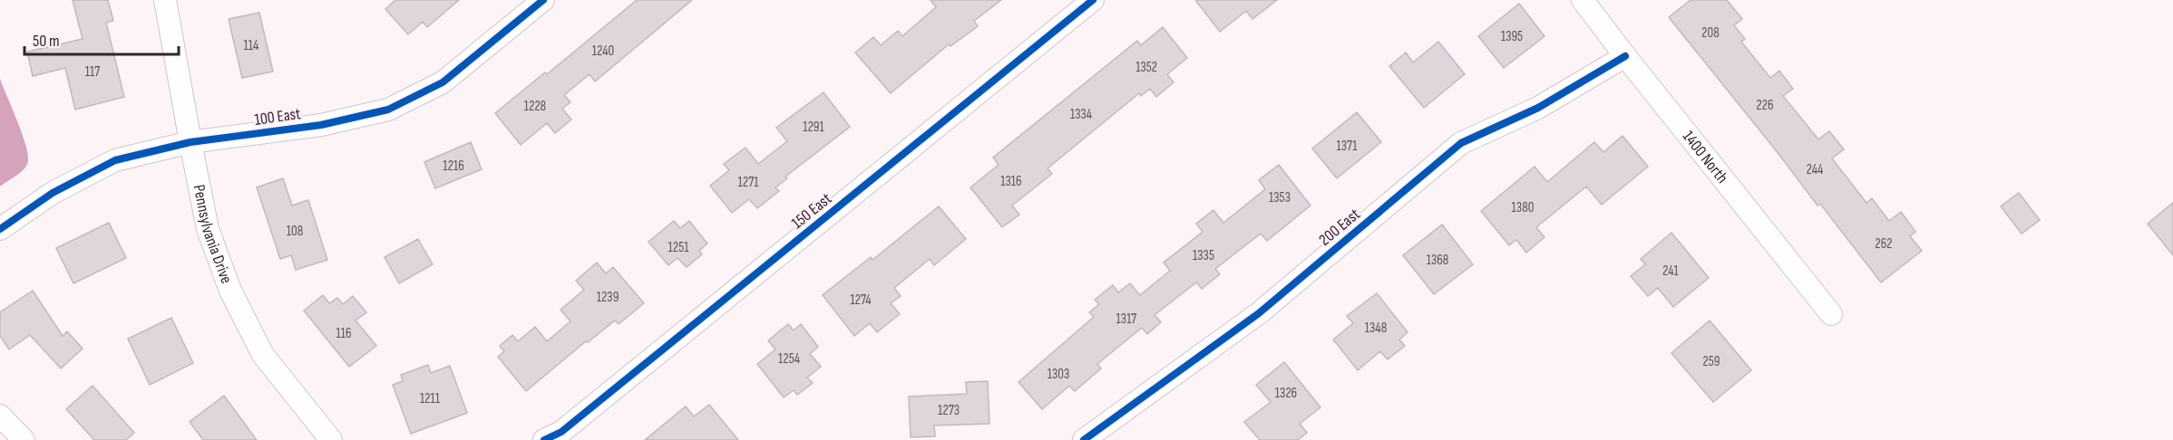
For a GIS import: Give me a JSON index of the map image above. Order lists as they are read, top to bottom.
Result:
{
  "streets": {
    "street": [
      "100 East",
      "1400 North",
      "150 East",
      "200 East",
      "Pennsylvania Drive"
    ]
  },
  "crossings": [
    ["100 East", "Pennsylvania Drive"],
    ["1400 North", "200 East"]
  ],
  "house_numbers": [
    "208",
    "1395",
    "114",
    "1240",
    "1352",
    "117",
    "226",
    "1228",
    "1334",
    "1291",
    "1371",
    "1216",
    "244",
    "1316",
    "1271",
    "1353",
    "1380",
    "108",
    "262",
    "1251",
    "1335",
    "1368",
    "241",
    "1239",
    "1274",
    "1317",
    "1348",
    "116",
    "1254",
    "259",
    "1303",
    "1326",
    "1211",
    "1273"
  ],
  "scale_bar": "50 m"
}
